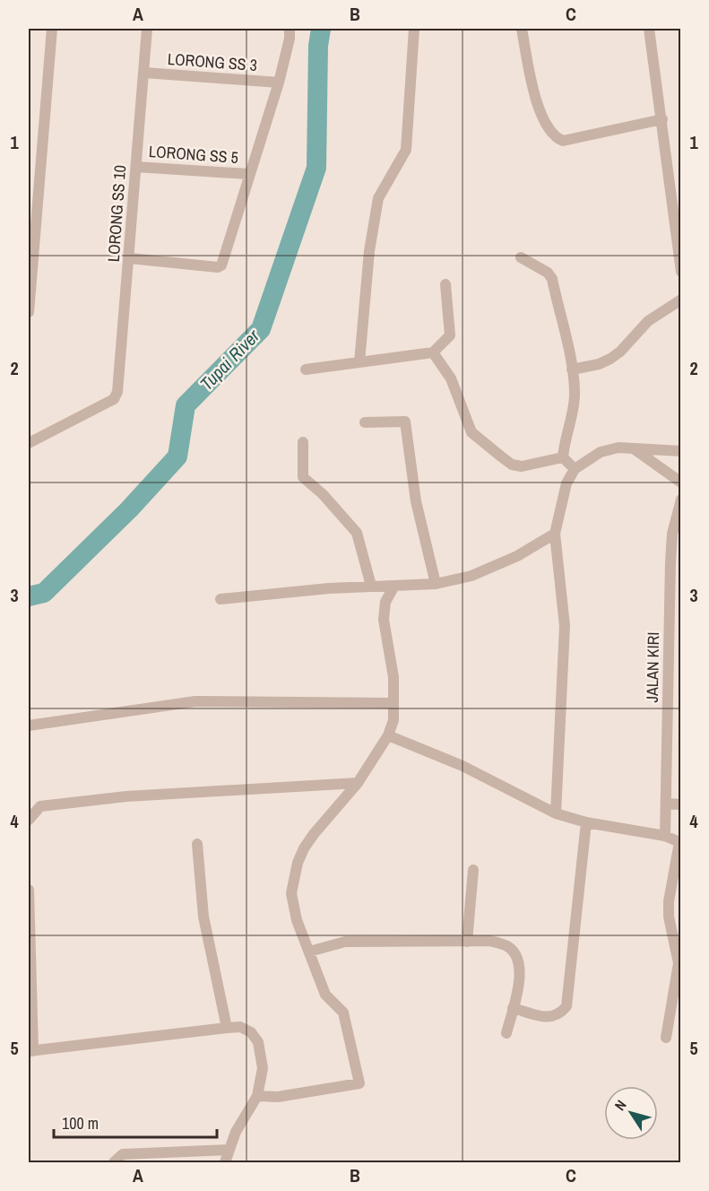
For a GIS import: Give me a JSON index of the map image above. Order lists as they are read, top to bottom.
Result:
{
  "streets": {
    "street": [
      "LORONG SS 3",
      "LORONG SS 5",
      "LORONG SS 10",
      "JALAN KIRI"
    ]
  },
  "crossings": [
    ["LORONG SS 3", "LORONG SS 10"],
    ["LORONG SS 5", "LORONG SS 10"]
  ],
  "water": ["Tupai River"],
  "scale_bar": "100 m",
  "north": "top left",
  "grid": {
    "columns": ["A", "B", "C"],
    "rows": [
      "1",
      "2",
      "3",
      "4",
      "5"
    ]
  }
}
